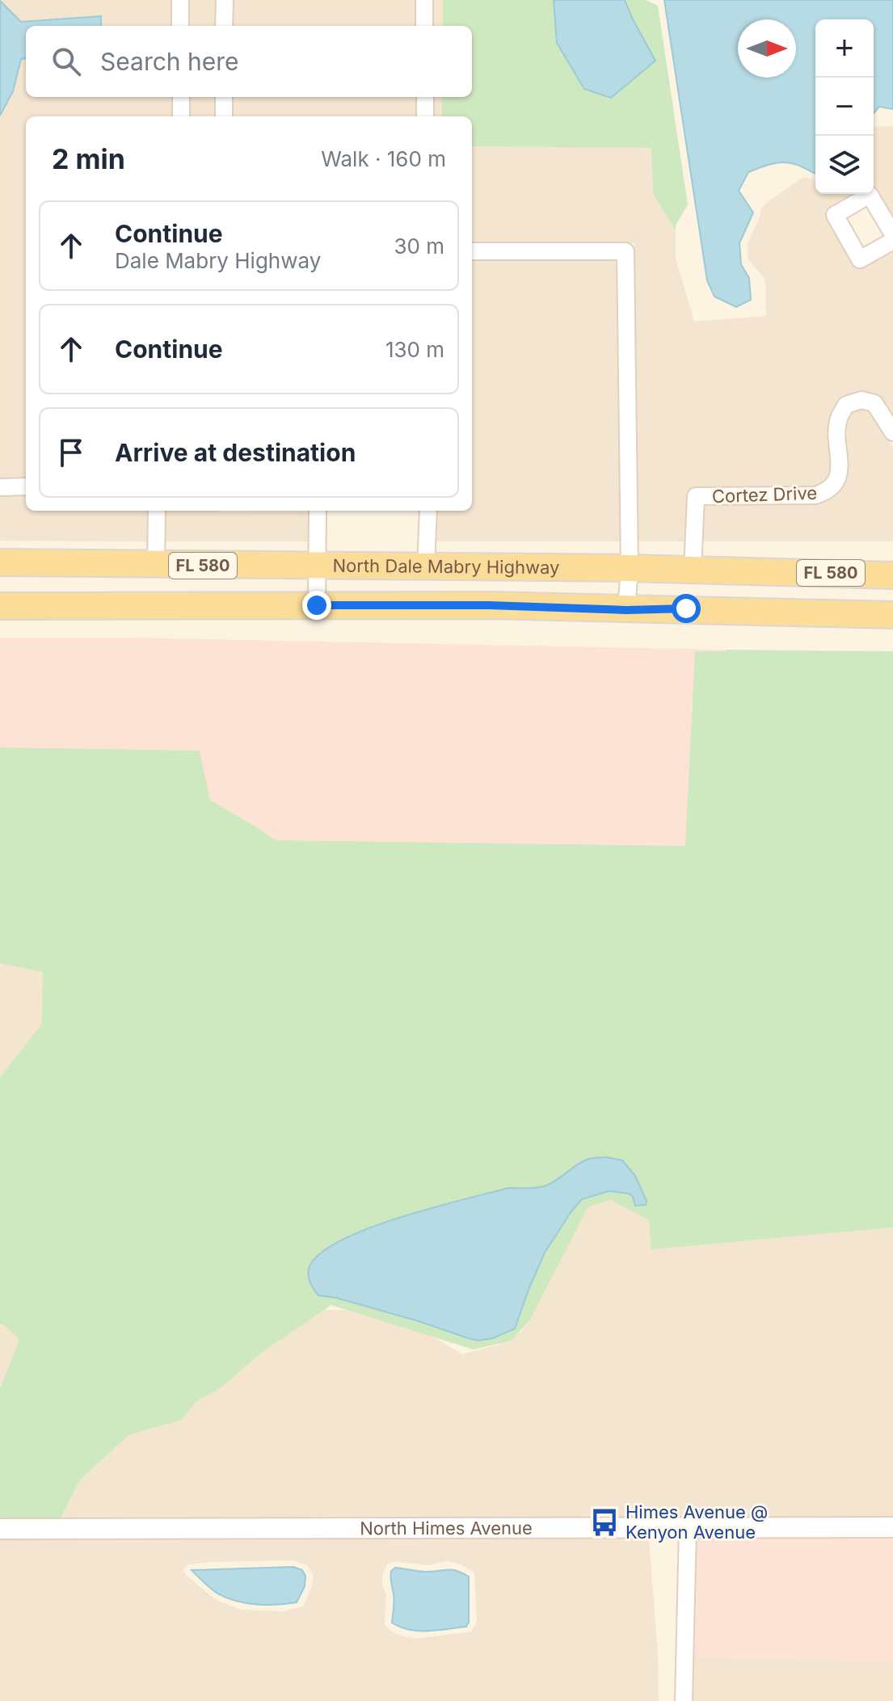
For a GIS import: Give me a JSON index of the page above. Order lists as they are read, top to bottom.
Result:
{
  "streets": {
    "main road": ["FL 580", "North Dale Mabry Highway"],
    "street": ["Cortez Drive", "North Himes Avenue"]
  },
  "crossings": [
    ["Cortez Drive", "North Dale Mabry Highway"]
  ],
  "places": {
    "bus stop": ["Himes Avenue @ Kenyon Avenue"]
  },
  "north": "right",
  "page": {
    "map_buttons": ["+", "−"],
    "search": "Search here",
    "heading": ["2 min", "Walk · 160 m"],
    "list": [
      ["Continue", "Dale Mabry Highway", "30 m"],
      ["Continue", "130 m"],
      "Arrive at destination"
    ]
  }
}
